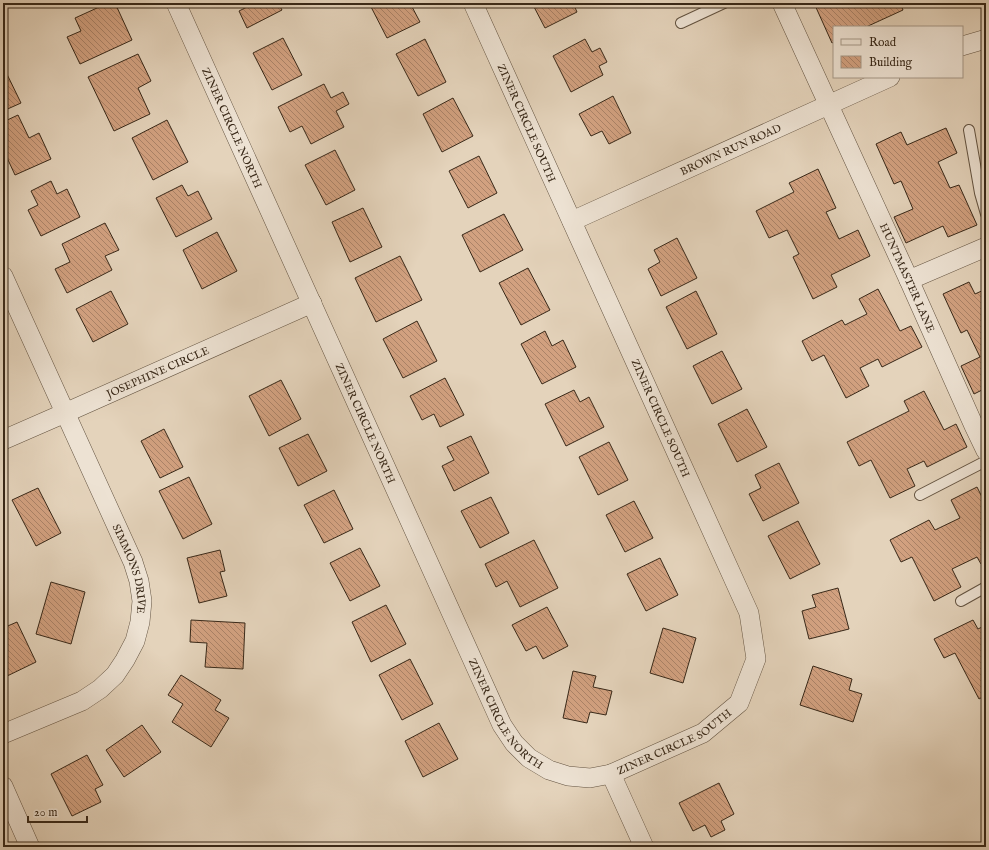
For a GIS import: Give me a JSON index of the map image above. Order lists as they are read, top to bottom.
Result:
{
  "streets": {
    "street": [
      "ZINER CIRCLE SOUTH",
      "ZINER CIRCLE NORTH",
      "BROWN RUN ROAD",
      "HUNTMASTER LANE",
      "JOSEPHINE CIRCLE",
      "SIMMONS DRIVE"
    ]
  },
  "crossings": [
    ["ZINER CIRCLE SOUTH", "ZINER CIRCLE NORTH"],
    ["ZINER CIRCLE SOUTH", "BROWN RUN ROAD"],
    ["ZINER CIRCLE NORTH", "JOSEPHINE CIRCLE"],
    ["BROWN RUN ROAD", "HUNTMASTER LANE"],
    ["JOSEPHINE CIRCLE", "SIMMONS DRIVE"]
  ],
  "legend": ["Road", "Building"],
  "scale_bar": "20 m"
}
